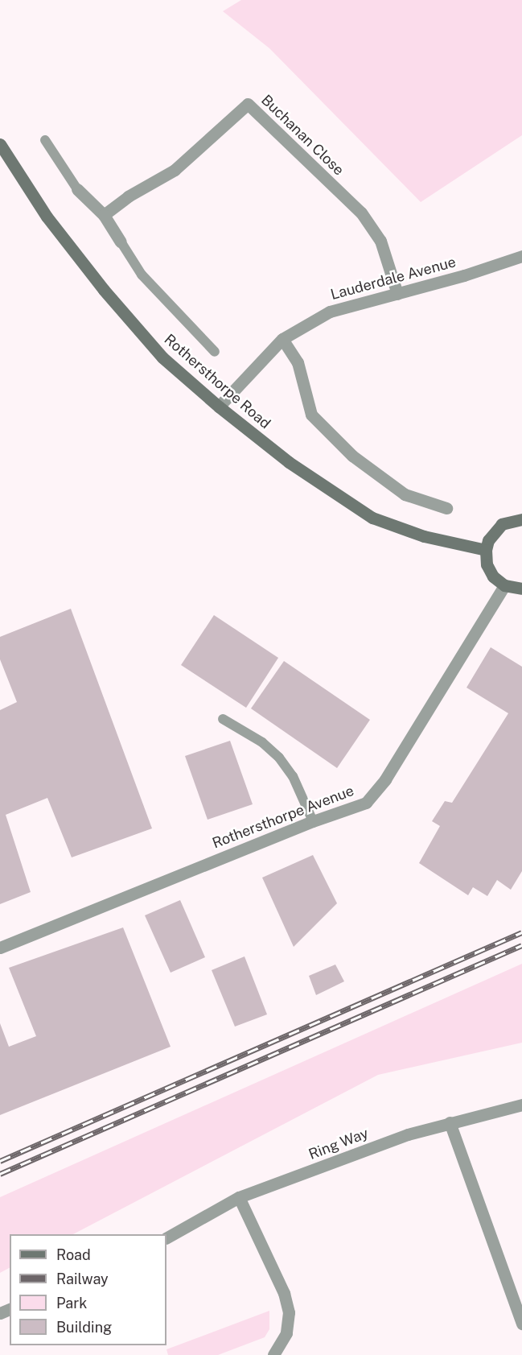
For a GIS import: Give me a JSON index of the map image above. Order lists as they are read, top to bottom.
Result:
{
  "streets": {
    "street": [
      "Buchanan Close",
      "Lauderdale Avenue",
      "Rothersthorpe Road",
      "Rothersthorpe Avenue",
      "Ring Way"
    ]
  },
  "crossings": [
    ["Buchanan Close", "Lauderdale Avenue"],
    ["Lauderdale Avenue", "Rothersthorpe Road"]
  ],
  "legend": [
    "Road",
    "Railway",
    "Park",
    "Building"
  ]
}
